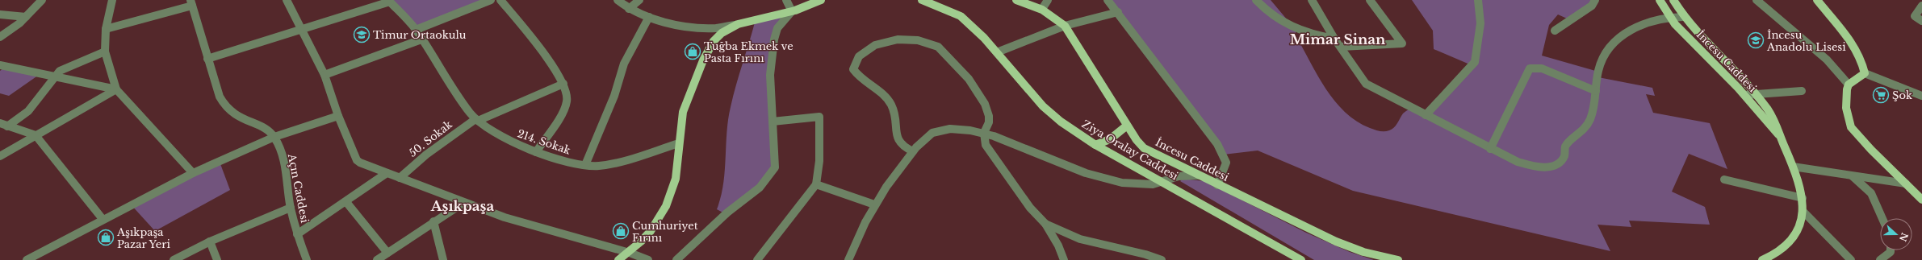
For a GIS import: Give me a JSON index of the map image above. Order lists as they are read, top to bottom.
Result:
{
  "streets": {
    "main road": ["İncesu Caddesi", "Ziya Oralay Caddesi"],
    "street": ["50. Sokak", "214. Sokak", "Açın Caddesi"]
  },
  "crossings": [
    ["50. Sokak", "214. Sokak"]
  ],
  "districts": ["Mimar Sinan", "Aşıkpaşa"],
  "places": {
    "school or university": ["Timur Ortaokulu", "İncesu Anadolu Lisesi"],
    "shop": ["Tuğba Ekmek ve Pasta Fırını", "Cumhuriyet Fırını", "Aşıkpaşa Pazar Yeri"],
    "supermarket": ["Şok"]
  },
  "north": "right"
}
